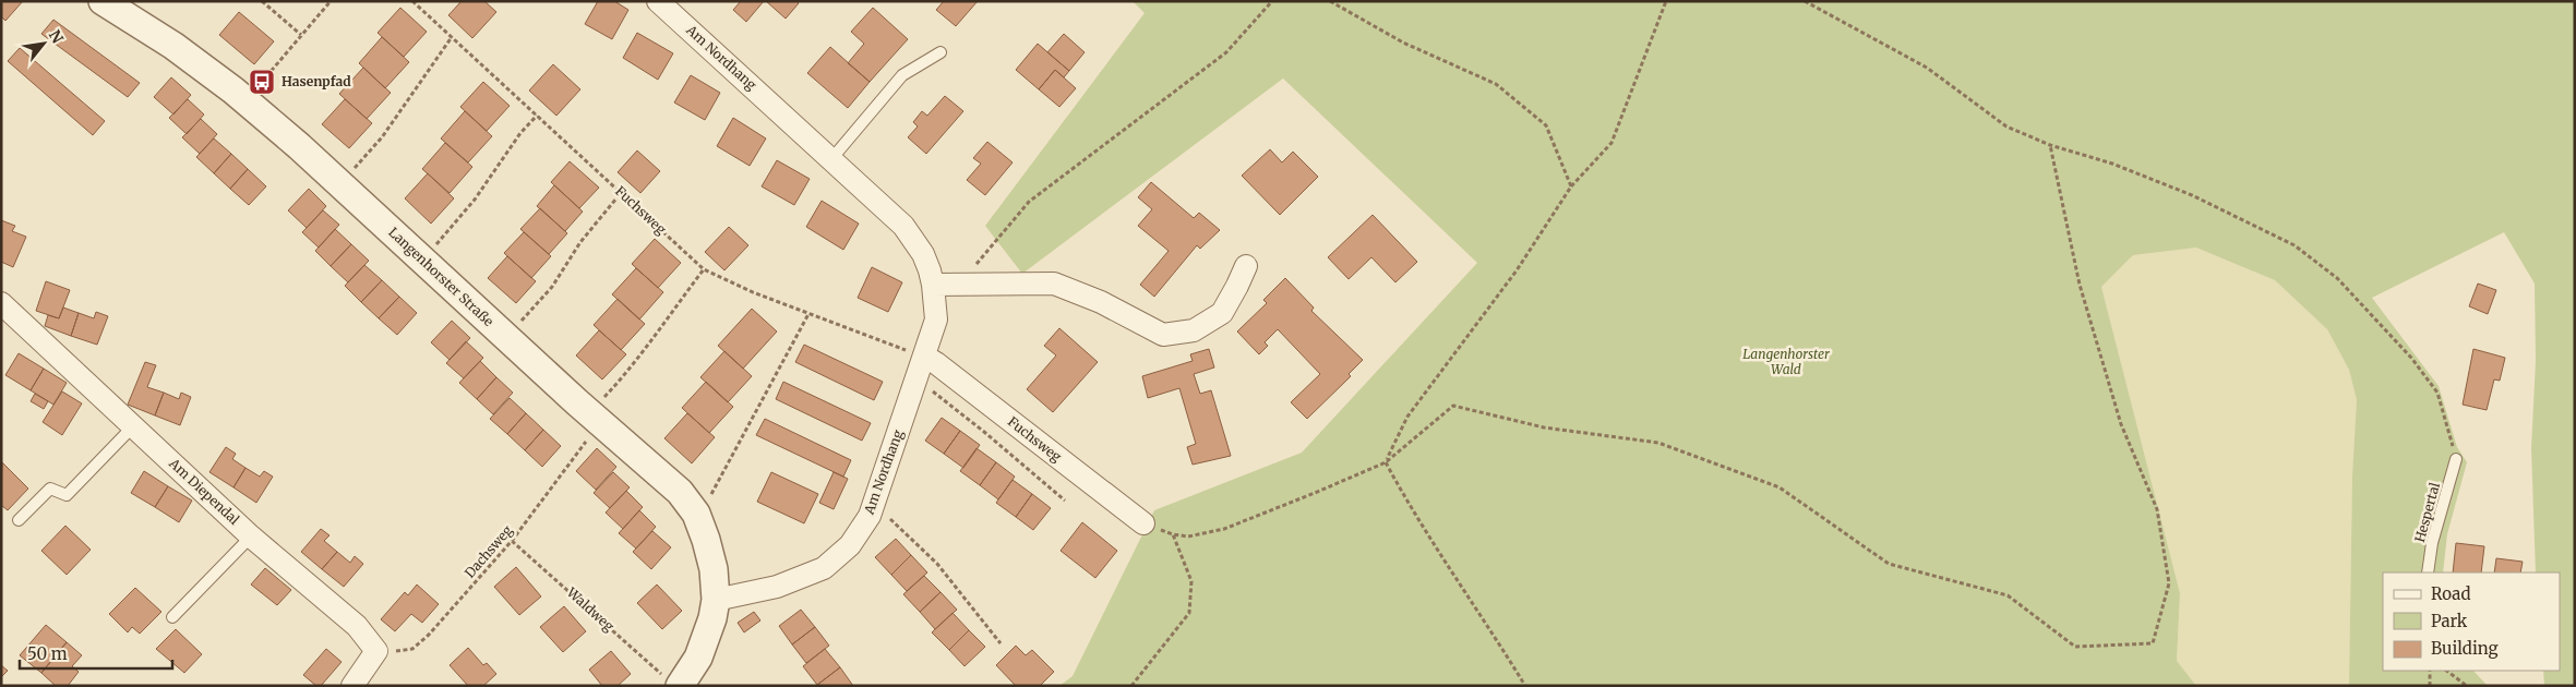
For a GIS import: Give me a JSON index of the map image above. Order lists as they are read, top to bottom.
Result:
{
  "streets": {
    "street": [
      "Am Nordhang",
      "Fuchsweg",
      "Langenhorster Straße",
      "Am Diependal"
    ],
    "lane": ["Hespertal"],
    "path": ["Dachsweg", "Waldweg"]
  },
  "crossings": [
    ["Am Nordhang", "Fuchsweg"],
    ["Am Nordhang", "Langenhorster Straße"],
    ["Fuchsweg", "Langenhorster Straße"],
    ["Am Diependal", "Dachsweg"],
    ["Dachsweg", "Waldweg"]
  ],
  "parks": ["Langenhorster Wald"],
  "places": {
    "bus stop": ["Hasenpfad"]
  },
  "legend": ["Road", "Park", "Building"],
  "scale_bar": "50 m",
  "north": "top right"
}
